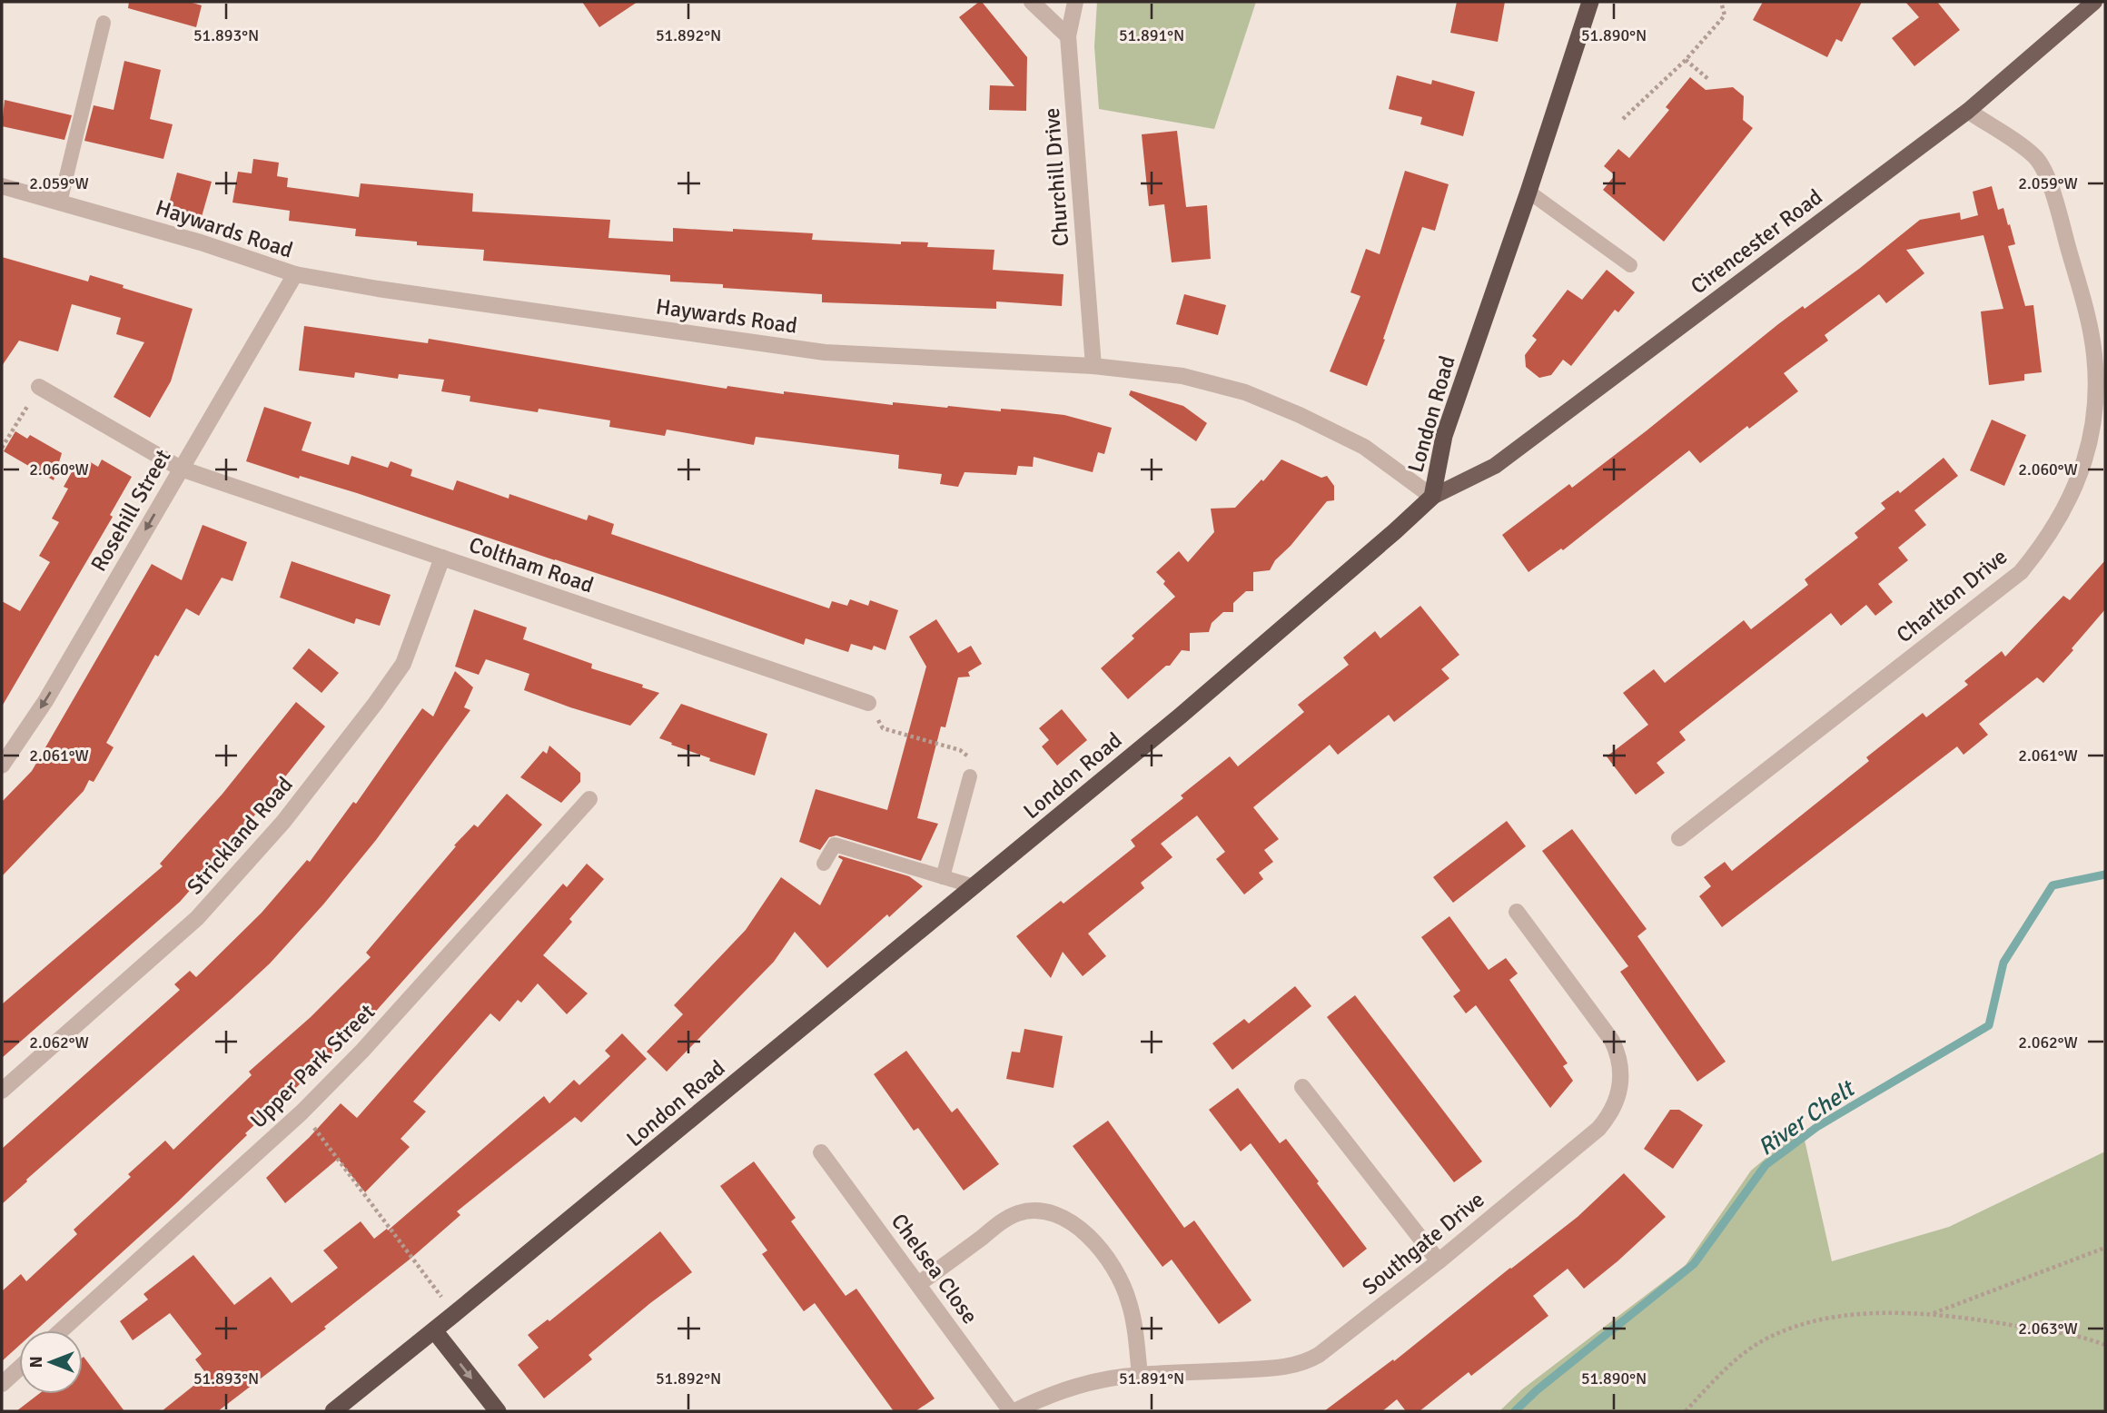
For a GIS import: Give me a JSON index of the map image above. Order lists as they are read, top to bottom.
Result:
{
  "streets": {
    "highway": ["London Road"],
    "main road": ["Cirencester Road"],
    "street": [
      "Churchill Drive",
      "Haywards Road",
      "Rosehill Street",
      "Coltham Road",
      "Charlton Drive",
      "Strickland Road",
      "Upper Park Street",
      "Southgate Drive",
      "Chelsea Close"
    ]
  },
  "crossings": [
    ["Churchill Drive", "Haywards Road"],
    ["Haywards Road", "Cirencester Road"],
    ["Haywards Road", "London Road"],
    ["Haywards Road", "Rosehill Street"],
    ["Cirencester Road", "London Road"],
    ["Cirencester Road", "Charlton Drive"],
    ["Rosehill Street", "Coltham Road"],
    ["Coltham Road", "Strickland Road"],
    ["Southgate Drive", "Chelsea Close"]
  ],
  "one_way": ["Rosehill Street"],
  "water": ["River Chelt"],
  "north": "left",
  "coordinates": [
    "51.893°N",
    "51.892°N",
    "51.891°N",
    "51.890°N",
    "2.059°W",
    "2.060°W",
    "2.061°W",
    "2.062°W",
    "2.063°W"
  ]
}
